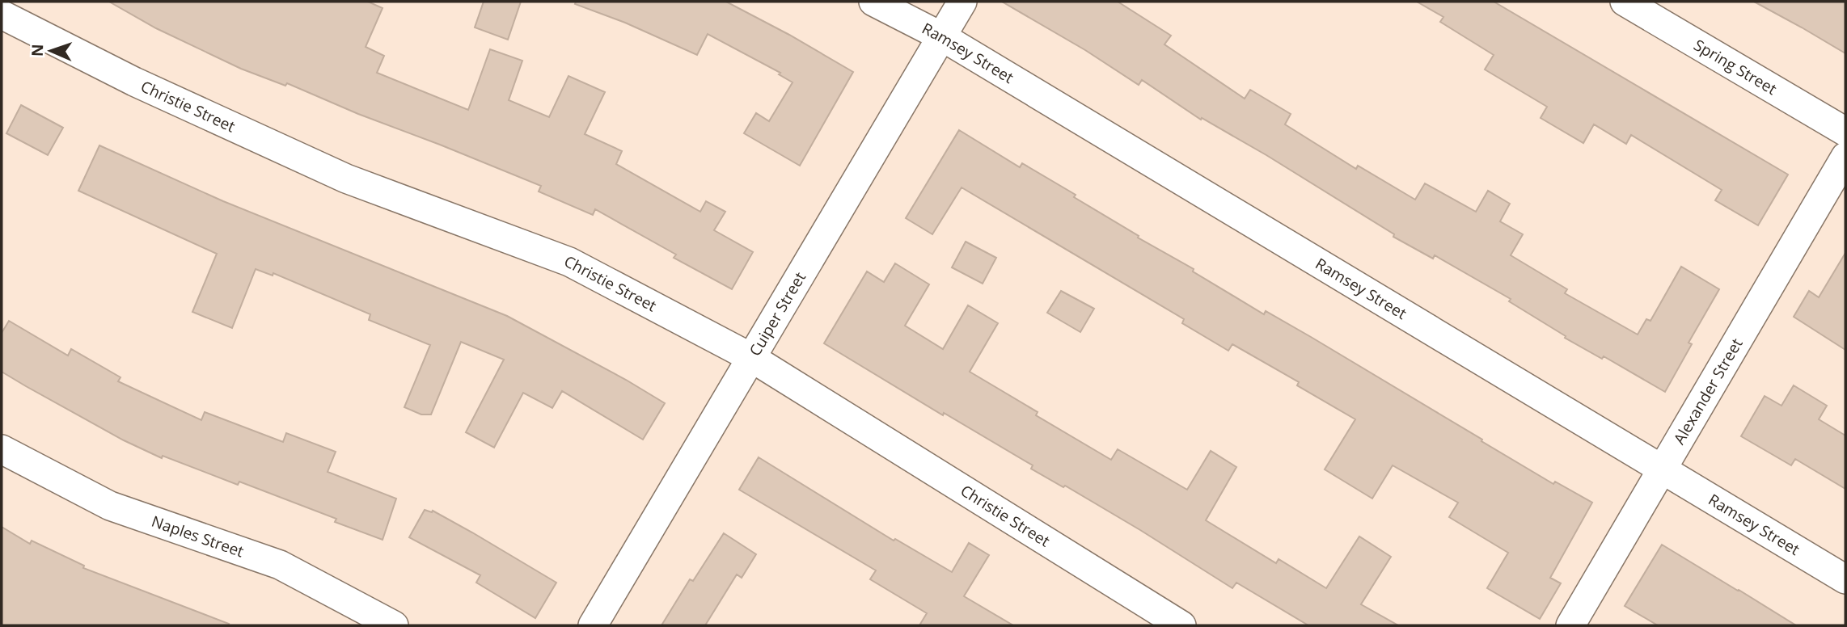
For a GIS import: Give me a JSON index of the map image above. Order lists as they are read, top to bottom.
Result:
{
  "streets": {
    "street": [
      "Ramsey Street",
      "Spring Street",
      "Christie Street",
      "Cuiper Street",
      "Alexander Street",
      "Naples Street"
    ]
  },
  "crossings": [
    ["Ramsey Street", "Cuiper Street"],
    ["Ramsey Street", "Alexander Street"],
    ["Christie Street", "Cuiper Street"]
  ],
  "north": "left"
}
